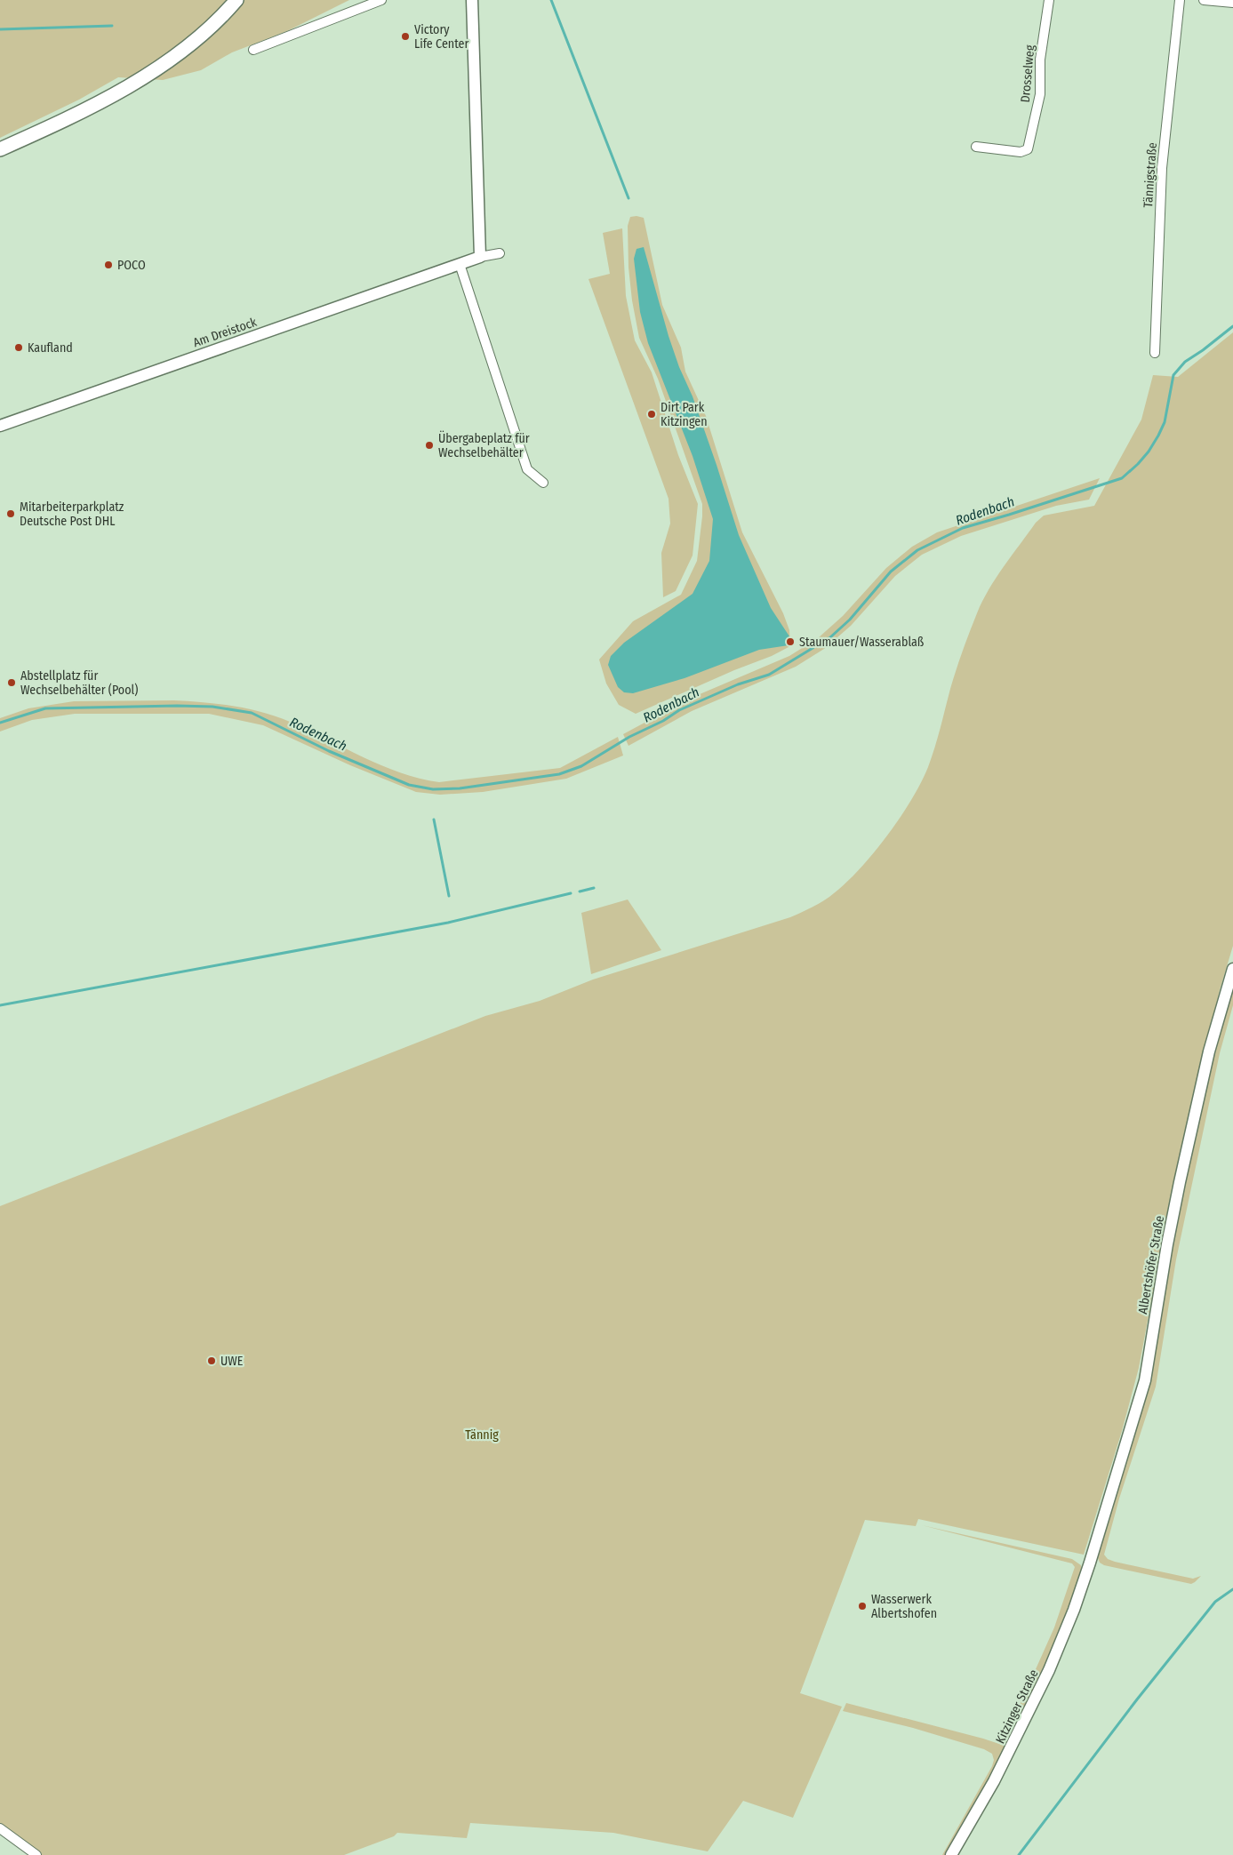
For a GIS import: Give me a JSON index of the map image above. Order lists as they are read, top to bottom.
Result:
{
  "streets": {
    "street": [
      "Drosselweg",
      "Tännigstraße",
      "Am Dreistock",
      "Albertshöfer Straße",
      "Kitzinger Straße"
    ]
  },
  "crossings": [
    ["Albertshöfer Straße", "Kitzinger Straße"]
  ],
  "water": ["Rodenbach"],
  "parks": ["Tännig"],
  "places": [
    "Victory Life Center",
    "POCO",
    "Kaufland",
    "Dirt Park Kitzingen",
    "Übergabeplatz für Wechselbehälter",
    "Mitarbeiterparkplatz Deutsche Post DHL",
    "Staumauer/Wasserablaß",
    "Abstellplatz für Wechselbehälter (Pool)",
    "UWE",
    "Wasserwerk Albertshofen"
  ]
}
